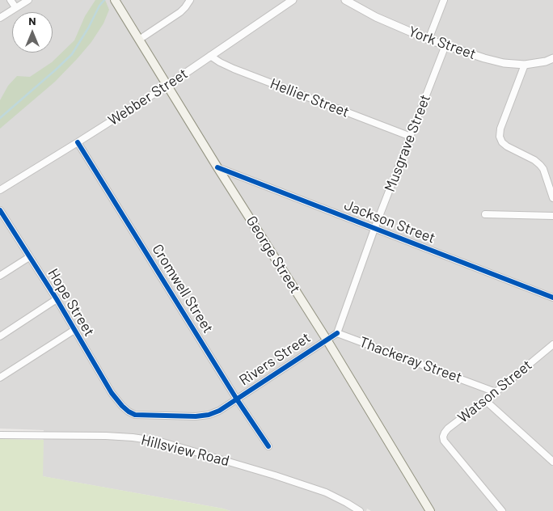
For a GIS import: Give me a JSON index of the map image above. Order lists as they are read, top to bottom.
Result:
{
  "streets": {
    "main road": ["George Street"],
    "street": [
      "York Street",
      "Webber Street",
      "Hellier Street",
      "Musgrave Street",
      "Jackson Street",
      "Cromwell Street",
      "Hope Street",
      "Rivers Street",
      "Thackeray Street",
      "Watson Street",
      "Hillsview Road"
    ]
  },
  "crossings": [
    ["York Street", "Musgrave Street"],
    ["Webber Street", "Hellier Street"],
    ["Webber Street", "George Street"],
    ["Webber Street", "Cromwell Street"],
    ["Hellier Street", "Musgrave Street"],
    ["Musgrave Street", "Jackson Street"],
    ["Musgrave Street", "Thackeray Street"],
    ["Jackson Street", "George Street"],
    ["George Street", "Rivers Street"],
    ["Cromwell Street", "Rivers Street"],
    ["Hope Street", "Rivers Street"],
    ["Thackeray Street", "Watson Street"]
  ],
  "north": "top"
}
